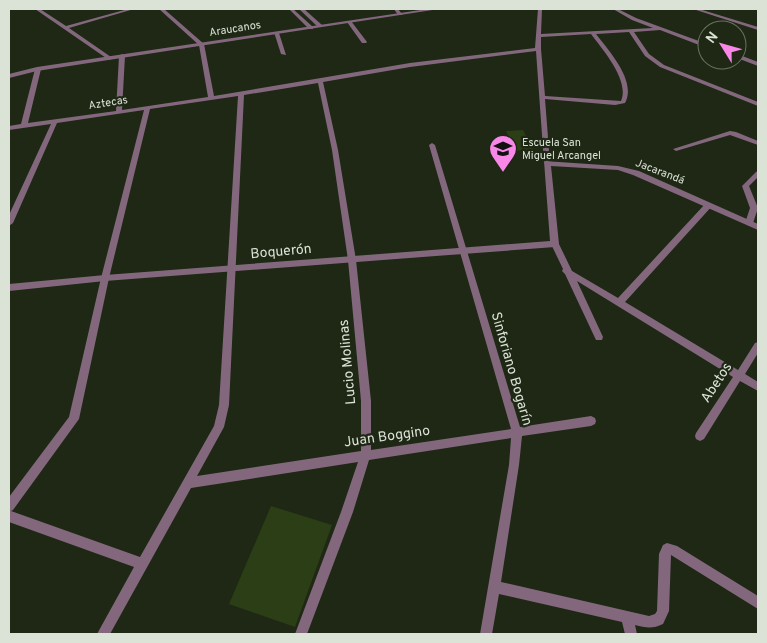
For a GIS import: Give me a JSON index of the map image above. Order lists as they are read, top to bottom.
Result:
{
  "streets": {
    "street": [
      "Araucanos",
      "Aztecas",
      "Jacarandá",
      "Boquerón",
      "Lucio Molinas",
      "Sinforiano Bogarín",
      "Abetos",
      "Juan Boggino"
    ]
  },
  "crossings": [
    ["Aztecas", "Lucio Molinas"],
    ["Boquerón", "Lucio Molinas"],
    ["Boquerón", "Sinforiano Bogarín"],
    ["Lucio Molinas", "Juan Boggino"],
    ["Sinforiano Bogarín", "Juan Boggino"]
  ],
  "places": {
    "school or university": ["Escuela San Miguel Arcangel"]
  },
  "north": "top left"
}
